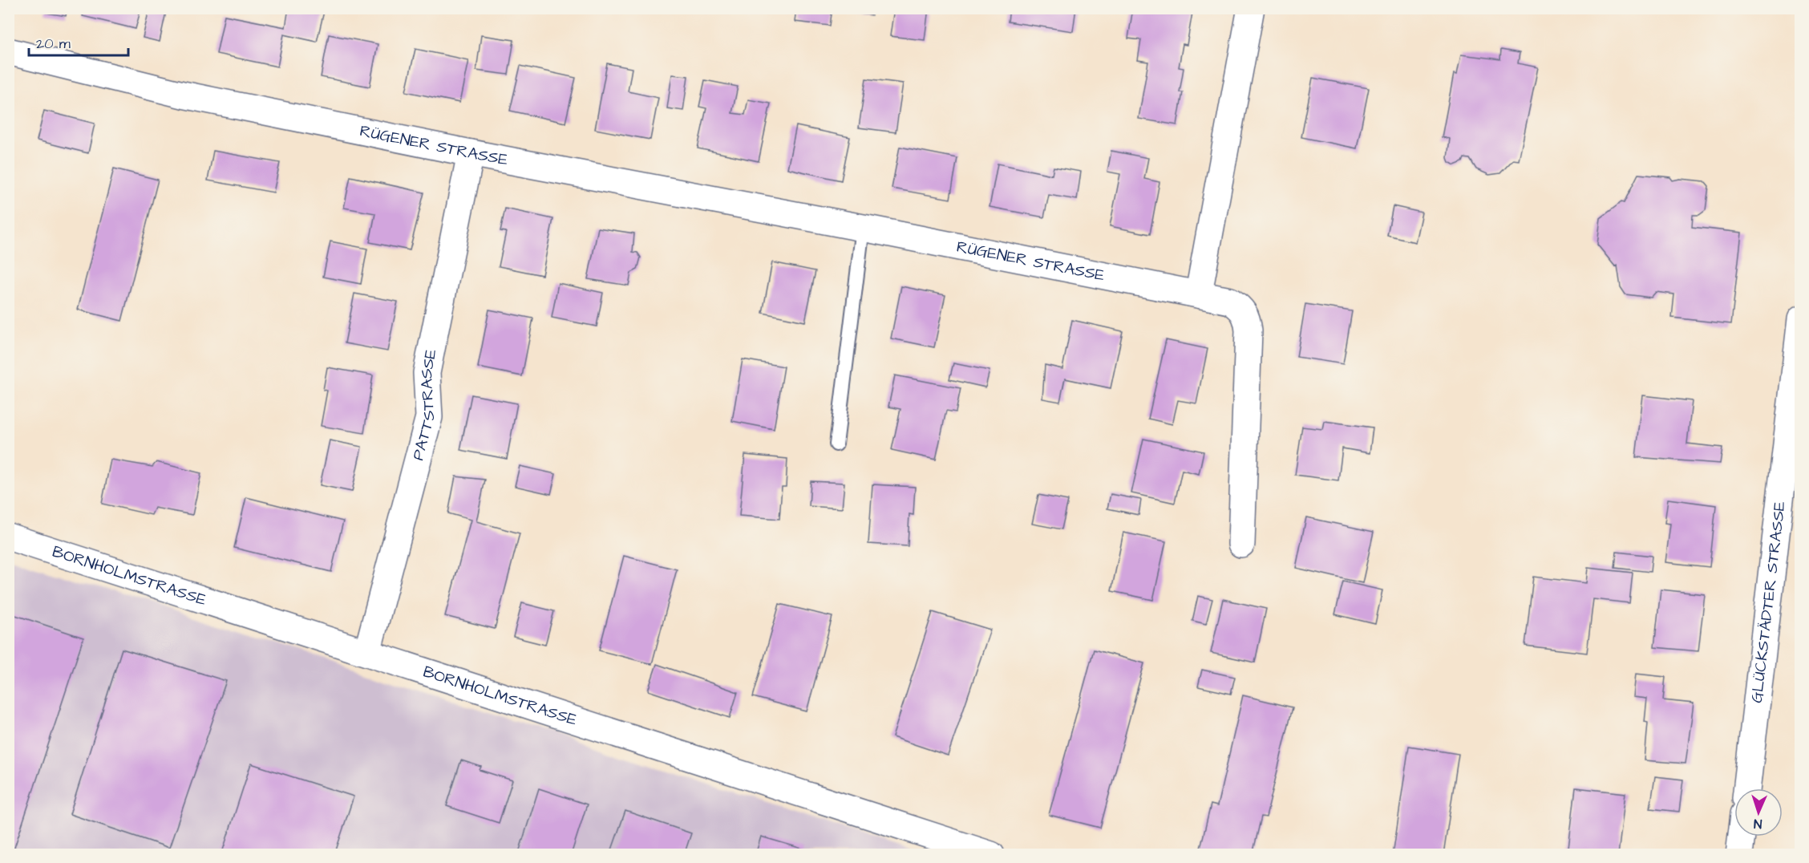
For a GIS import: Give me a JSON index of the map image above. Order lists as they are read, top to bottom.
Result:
{
  "streets": {
    "street": [
      "RÜGENER STRASSE",
      "PATTSTRASSE",
      "BORNHOLMSTRASSE",
      "GLÜCKSTÄDTER STRASSE"
    ]
  },
  "crossings": [
    ["RÜGENER STRASSE", "PATTSTRASSE"],
    ["PATTSTRASSE", "BORNHOLMSTRASSE"]
  ],
  "scale_bar": "20 m",
  "north": "bottom"
}
